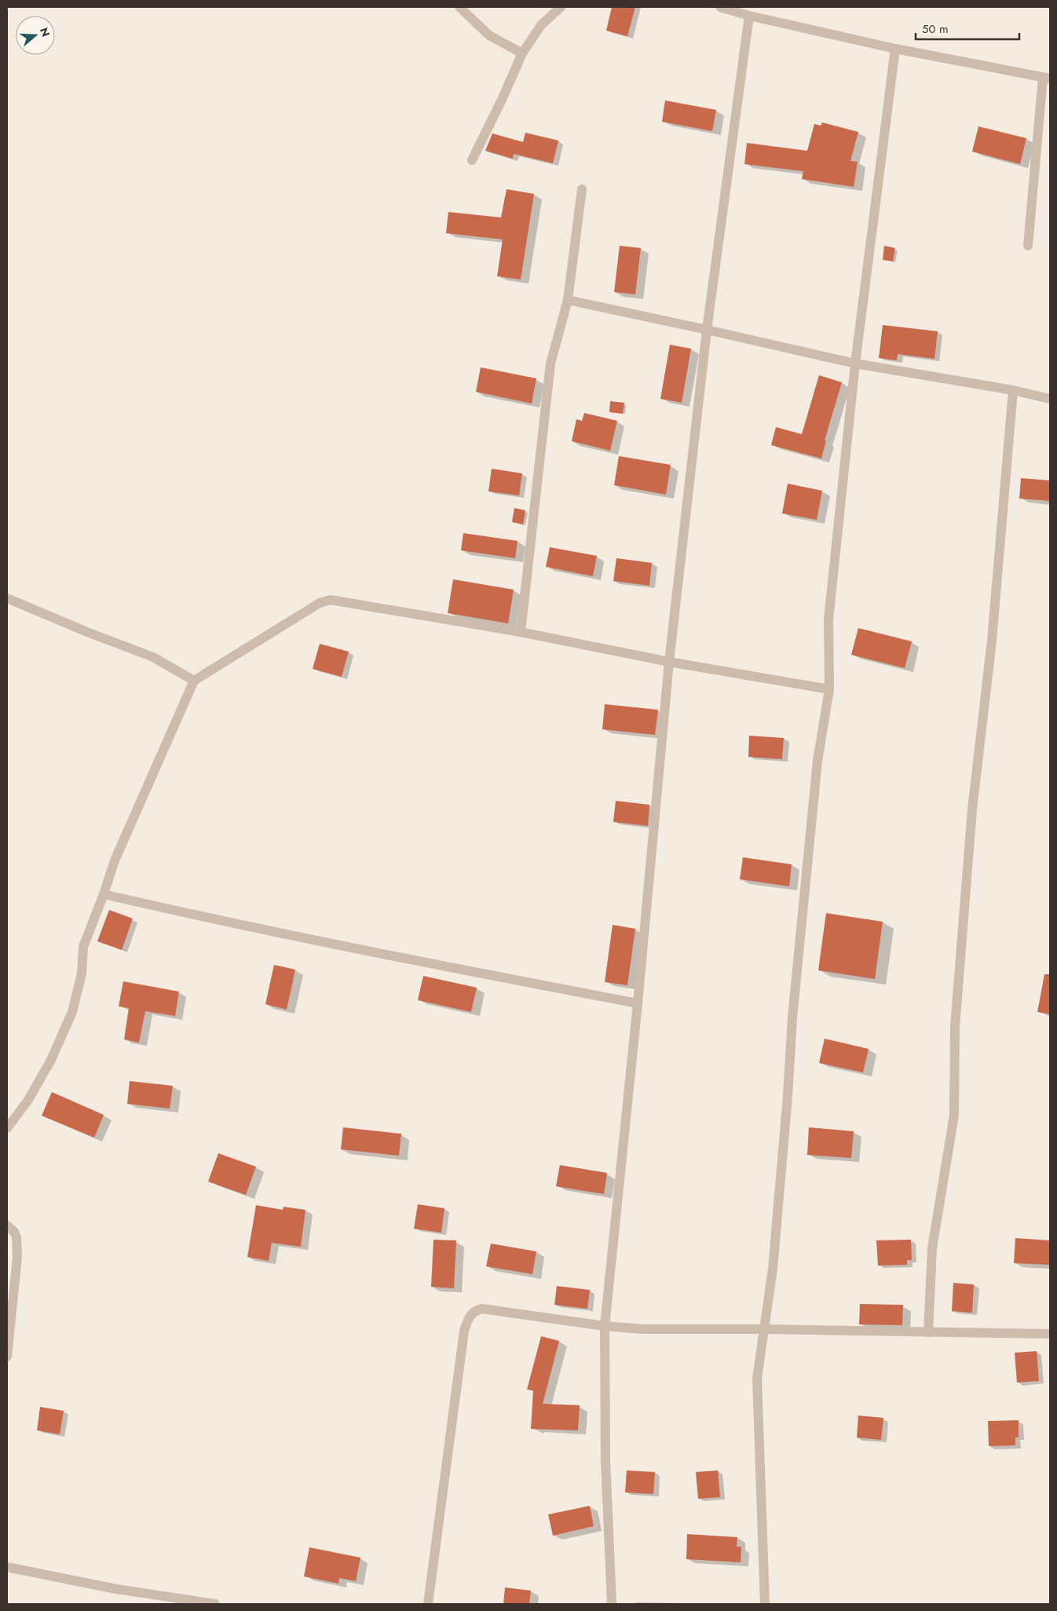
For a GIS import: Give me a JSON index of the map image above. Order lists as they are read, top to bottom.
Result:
{
  "scale_bar": "50 m",
  "north": "right"
}
